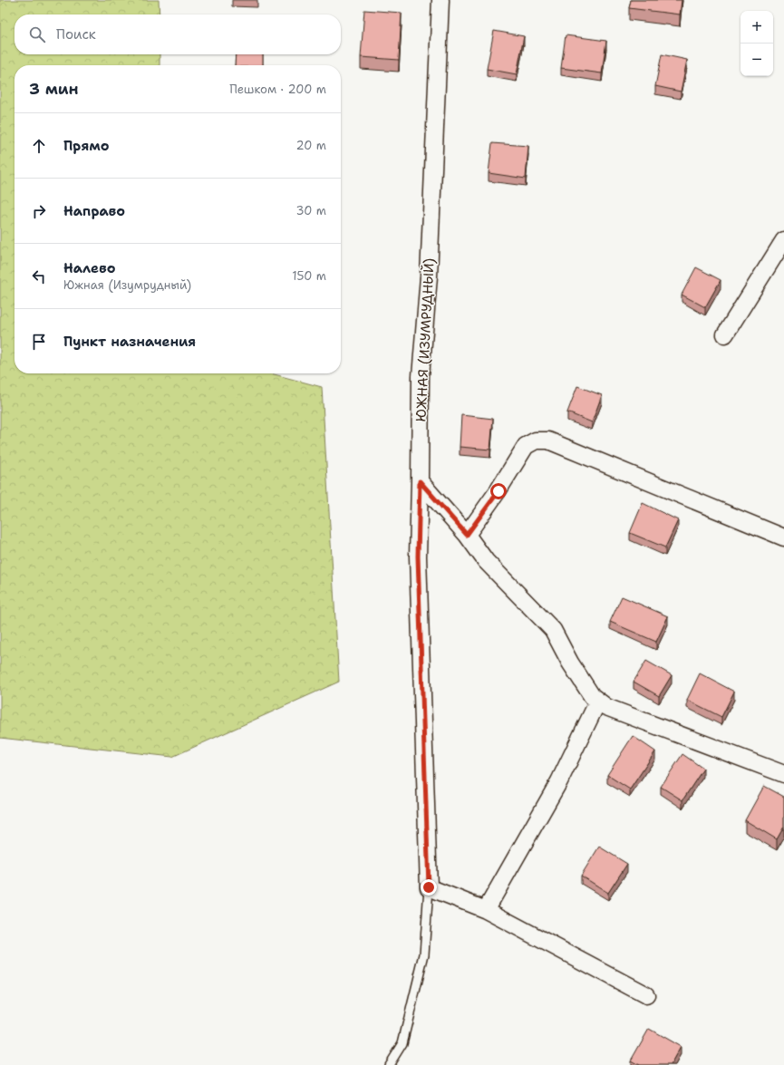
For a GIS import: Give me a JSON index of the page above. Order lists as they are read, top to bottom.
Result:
{
  "streets": {
    "street": ["ЮЖНАЯ (ИЗУМРУДНЫЙ)"]
  },
  "page": {
    "map_buttons": ["+", "−"],
    "search": "Поиск",
    "heading": ["3 мин", "Пешком · 200 m"],
    "list": [
      ["Прямо", "20 m"],
      ["Направо", "30 m"],
      ["Налево", "Южная (Изумрудный)", "150 m"],
      "Пункт назначения"
    ]
  }
}
